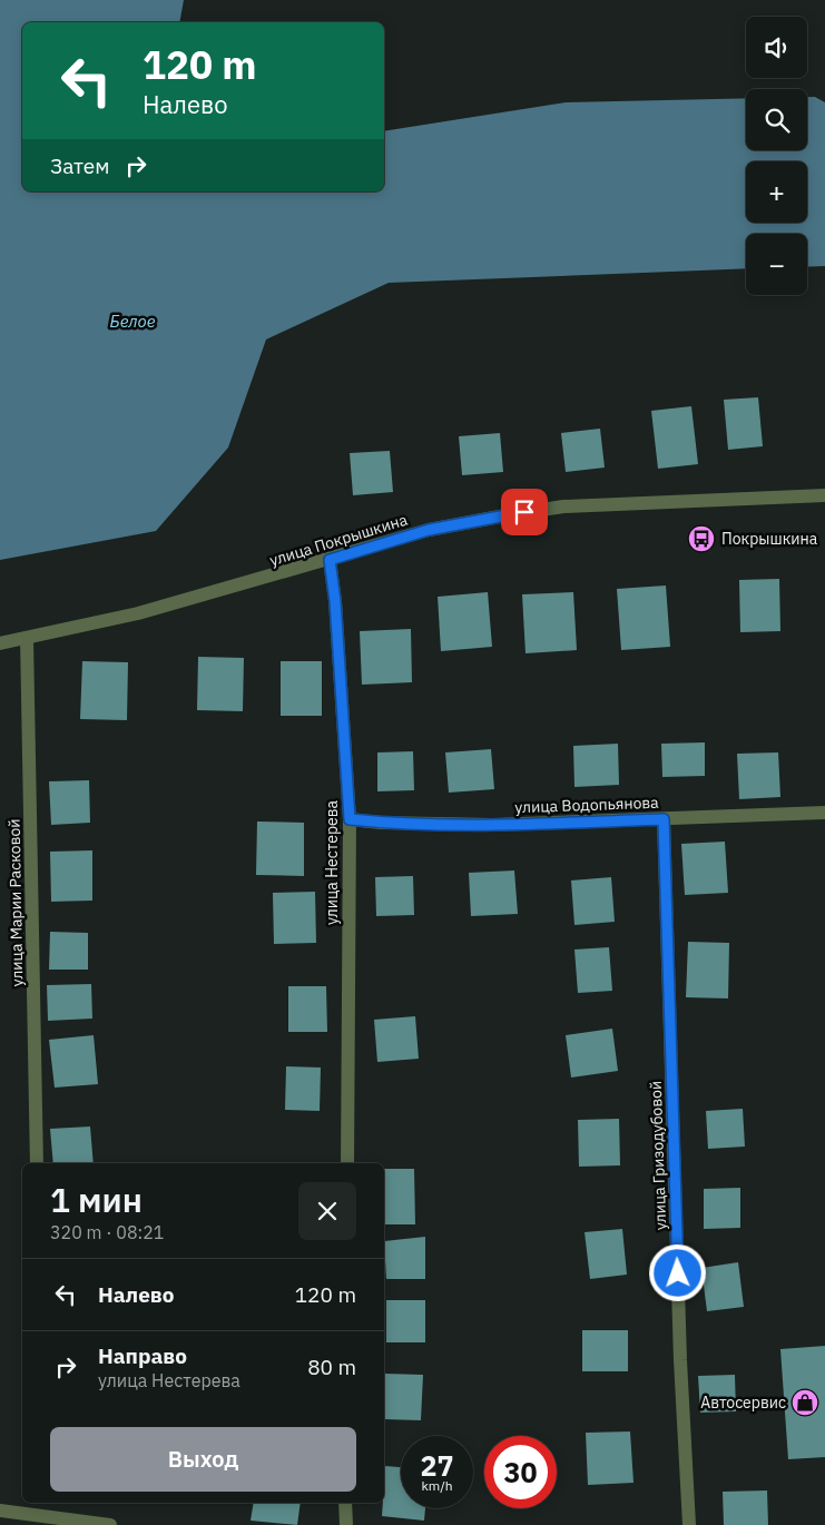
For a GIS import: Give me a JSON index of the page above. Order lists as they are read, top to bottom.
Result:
{
  "streets": {
    "street": [
      "улица Покрышкина",
      "улица Водопьянова",
      "улица Нестерева",
      "улица Марии Расковой",
      "улица Гризодубовой"
    ]
  },
  "crossings": [
    ["улица Покрышкина", "улица Нестерева"],
    ["улица Покрышкина", "улица Марии Расковой"],
    ["улица Водопьянова", "улица Нестерева"],
    ["улица Водопьянова", "улица Гризодубовой"]
  ],
  "water": ["Белое"],
  "places": {
    "bus stop": ["Покрышкина"],
    "shop": ["Автосервис"]
  },
  "page": {
    "map_buttons": ["+", "−"],
    "turn": ["120 m", "Налево"],
    "then": "Затем",
    "heading": ["1 мин", "320 m · 08:21"],
    "list": [
      {
        "name": "Налево",
        "value": "120 m"
      },
      {
        "name": "Направо",
        "note": "улица Нестерева",
        "value": "80 m"
      }
    ],
    "buttons": "Выход",
    "speed": "27 km/h",
    "limit": "30"
  }
}
